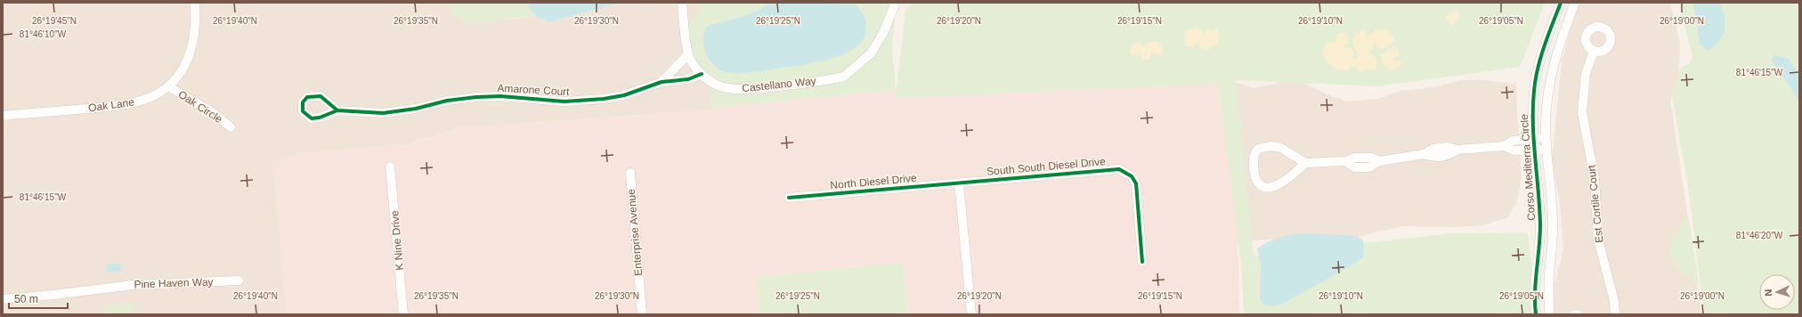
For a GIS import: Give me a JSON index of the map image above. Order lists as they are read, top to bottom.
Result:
{
  "streets": {
    "street": [
      "Castellano Way",
      "Amarone Court",
      "Oak Lane",
      "Oak Circle",
      "South South Diesel Drive",
      "Corso Mediterra Circle",
      "North Diesel Drive",
      "Est Cortile Court",
      "Enterprise Avenue",
      "K Nine Drive",
      "Pine Haven Way"
    ]
  },
  "crossings": [
    ["Oak Lane", "Oak Circle"],
    ["South South Diesel Drive", "North Diesel Drive"]
  ],
  "scale_bar": "50 m",
  "north": "left",
  "coordinates": [
    "26°19'45\"N",
    "26°19'40\"N",
    "26°19'35\"N",
    "26°19'30\"N",
    "26°19'25\"N",
    "26°19'20\"N",
    "26°19'15\"N",
    "26°19'10\"N",
    "26°19'05\"N",
    "26°19'00\"N",
    "81°46'10\"W",
    "81°46'15\"W",
    "81°46'20\"W"
  ]
}
